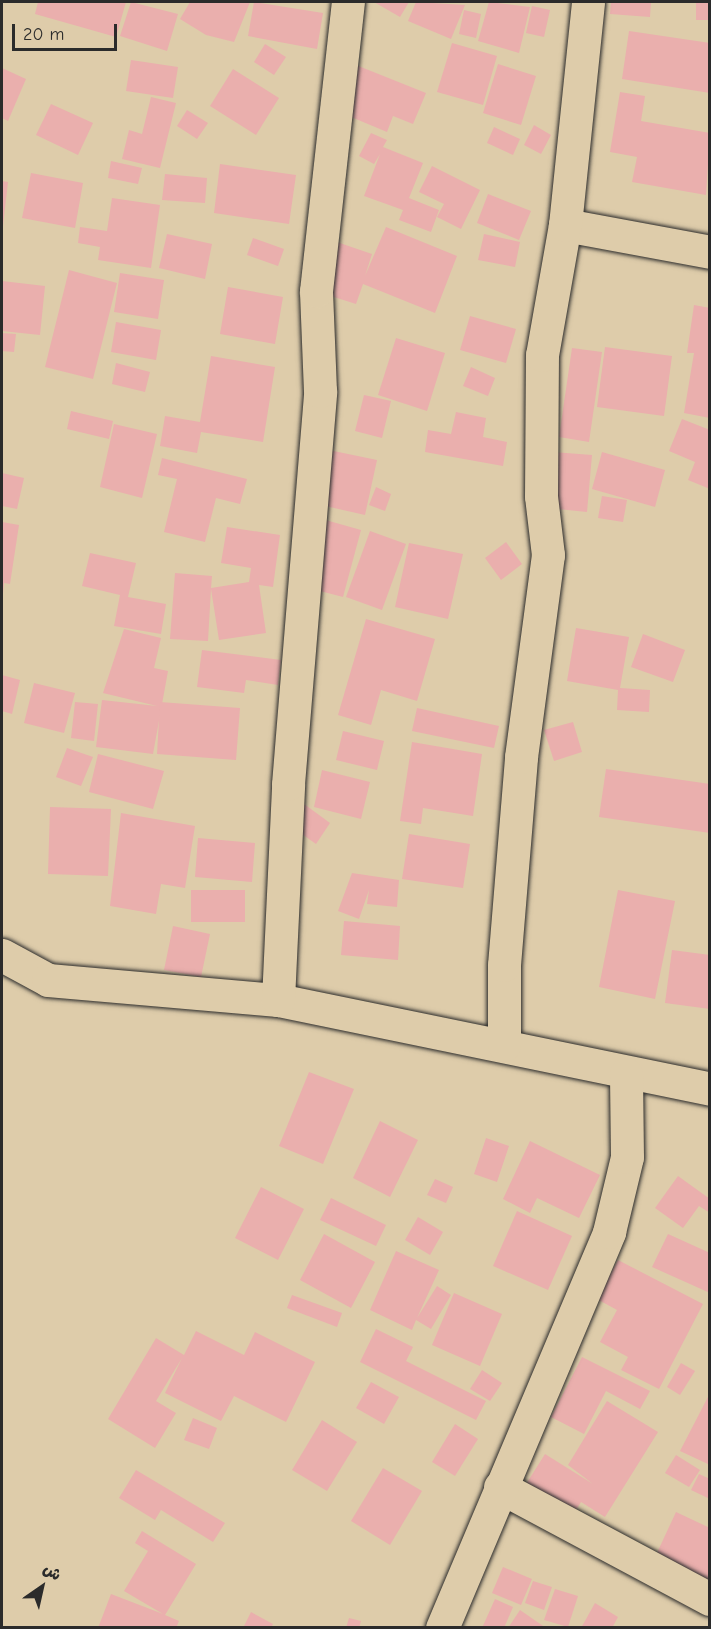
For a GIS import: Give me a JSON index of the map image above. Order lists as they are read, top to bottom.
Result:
{
  "scale_bar": "20 m",
  "north": "top right"
}
